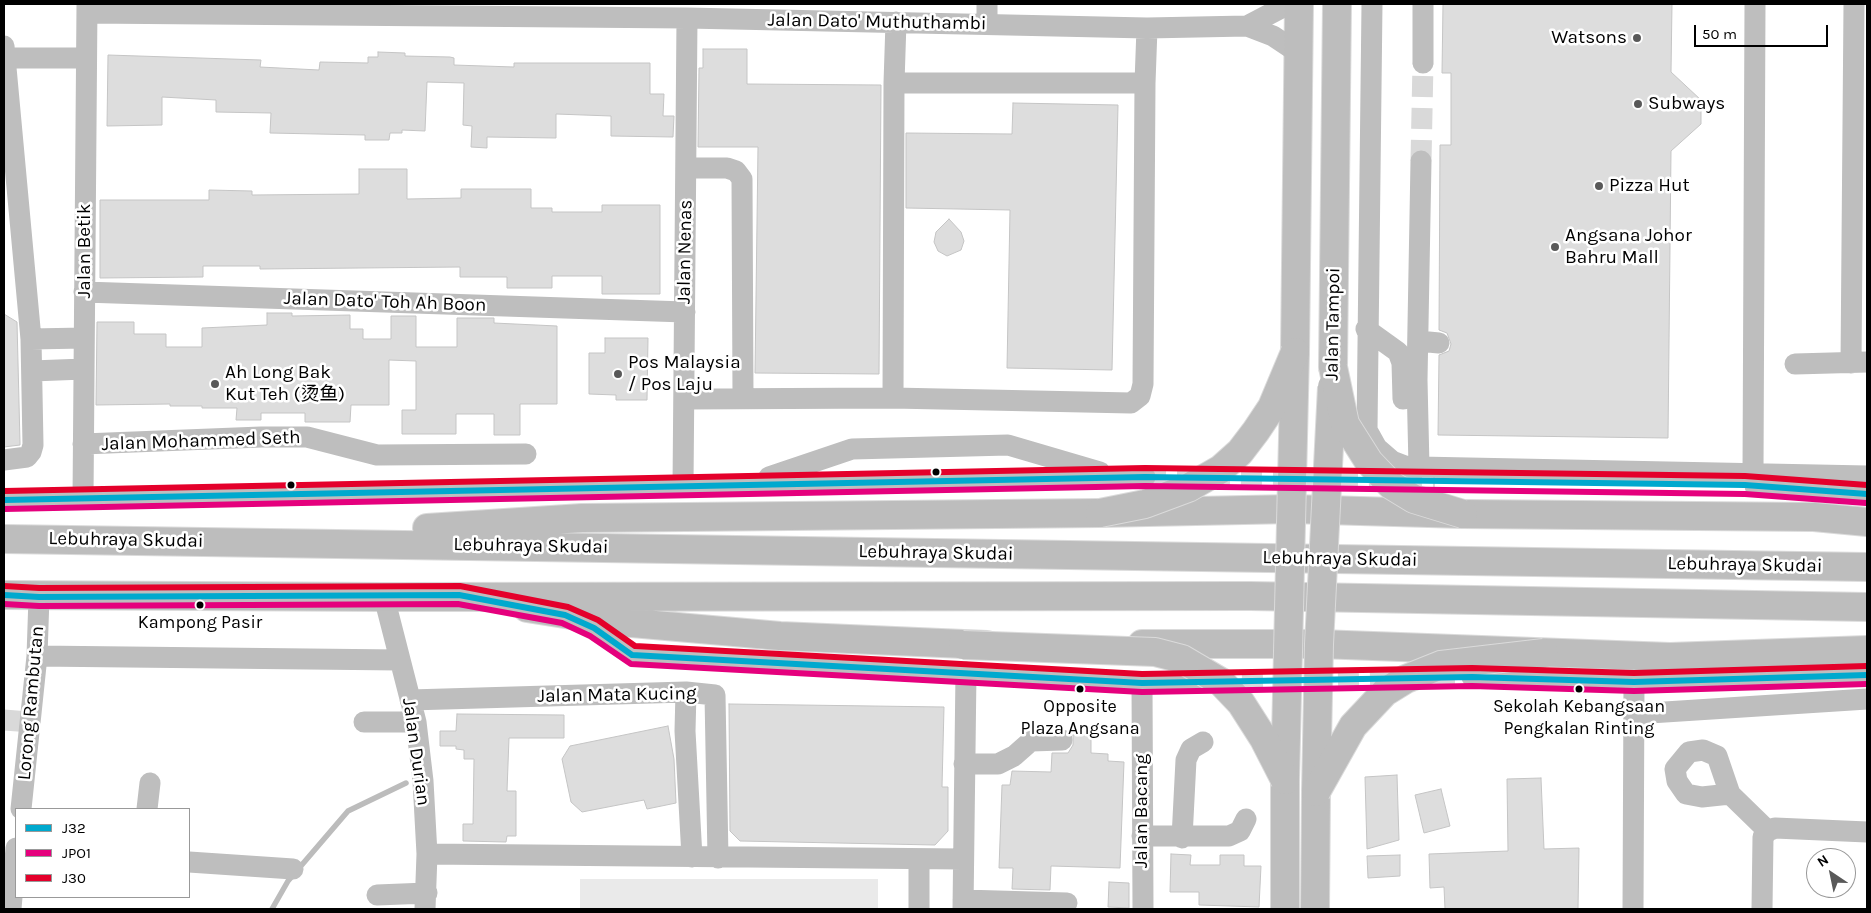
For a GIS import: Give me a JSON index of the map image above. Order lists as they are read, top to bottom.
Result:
{
  "streets": {
    "main road": ["Jalan Tampoi", "Lebuhraya Skudai"],
    "street": [
      "Jalan Dato' Muthuthambi",
      "Jalan Betik",
      "Jalan Nenas",
      "Jalan Dato' Toh Ah Boon",
      "Jalan Mohammed Seth",
      "Jalan Mata Kucing",
      "Lorong Rambutan",
      "Jalan Durian",
      "Jalan Bacang"
    ]
  },
  "crossings": [
    ["Jalan Dato' Muthuthambi", "Jalan Betik"],
    ["Jalan Dato' Muthuthambi", "Jalan Nenas"],
    ["Jalan Dato' Muthuthambi", "Jalan Tampoi"],
    ["Jalan Betik", "Jalan Dato' Toh Ah Boon"],
    ["Jalan Betik", "Jalan Mohammed Seth"],
    ["Jalan Nenas", "Jalan Dato' Toh Ah Boon"],
    ["Lebuhraya Skudai", "Lorong Rambutan"],
    ["Lebuhraya Skudai", "Jalan Durian"],
    ["Jalan Mata Kucing", "Jalan Durian"]
  ],
  "places": [
    "Watsons",
    "Subways",
    "Pizza Hut",
    "Angsana Johor Bahru Mall",
    "Pos Malaysia / Pos Laju",
    "Ah Long Bak Kut Teh (烫鱼)",
    "Kampong Pasir",
    "Opposite Plaza Angsana",
    "Sekolah Kebangsaan Pengkalan Rinting"
  ],
  "lines": ["transit line J30", "transit line J32", "transit line JPO1"],
  "legend": ["J32", "JPO1", "J30"],
  "scale_bar": "50 m",
  "north": "top left"
}
